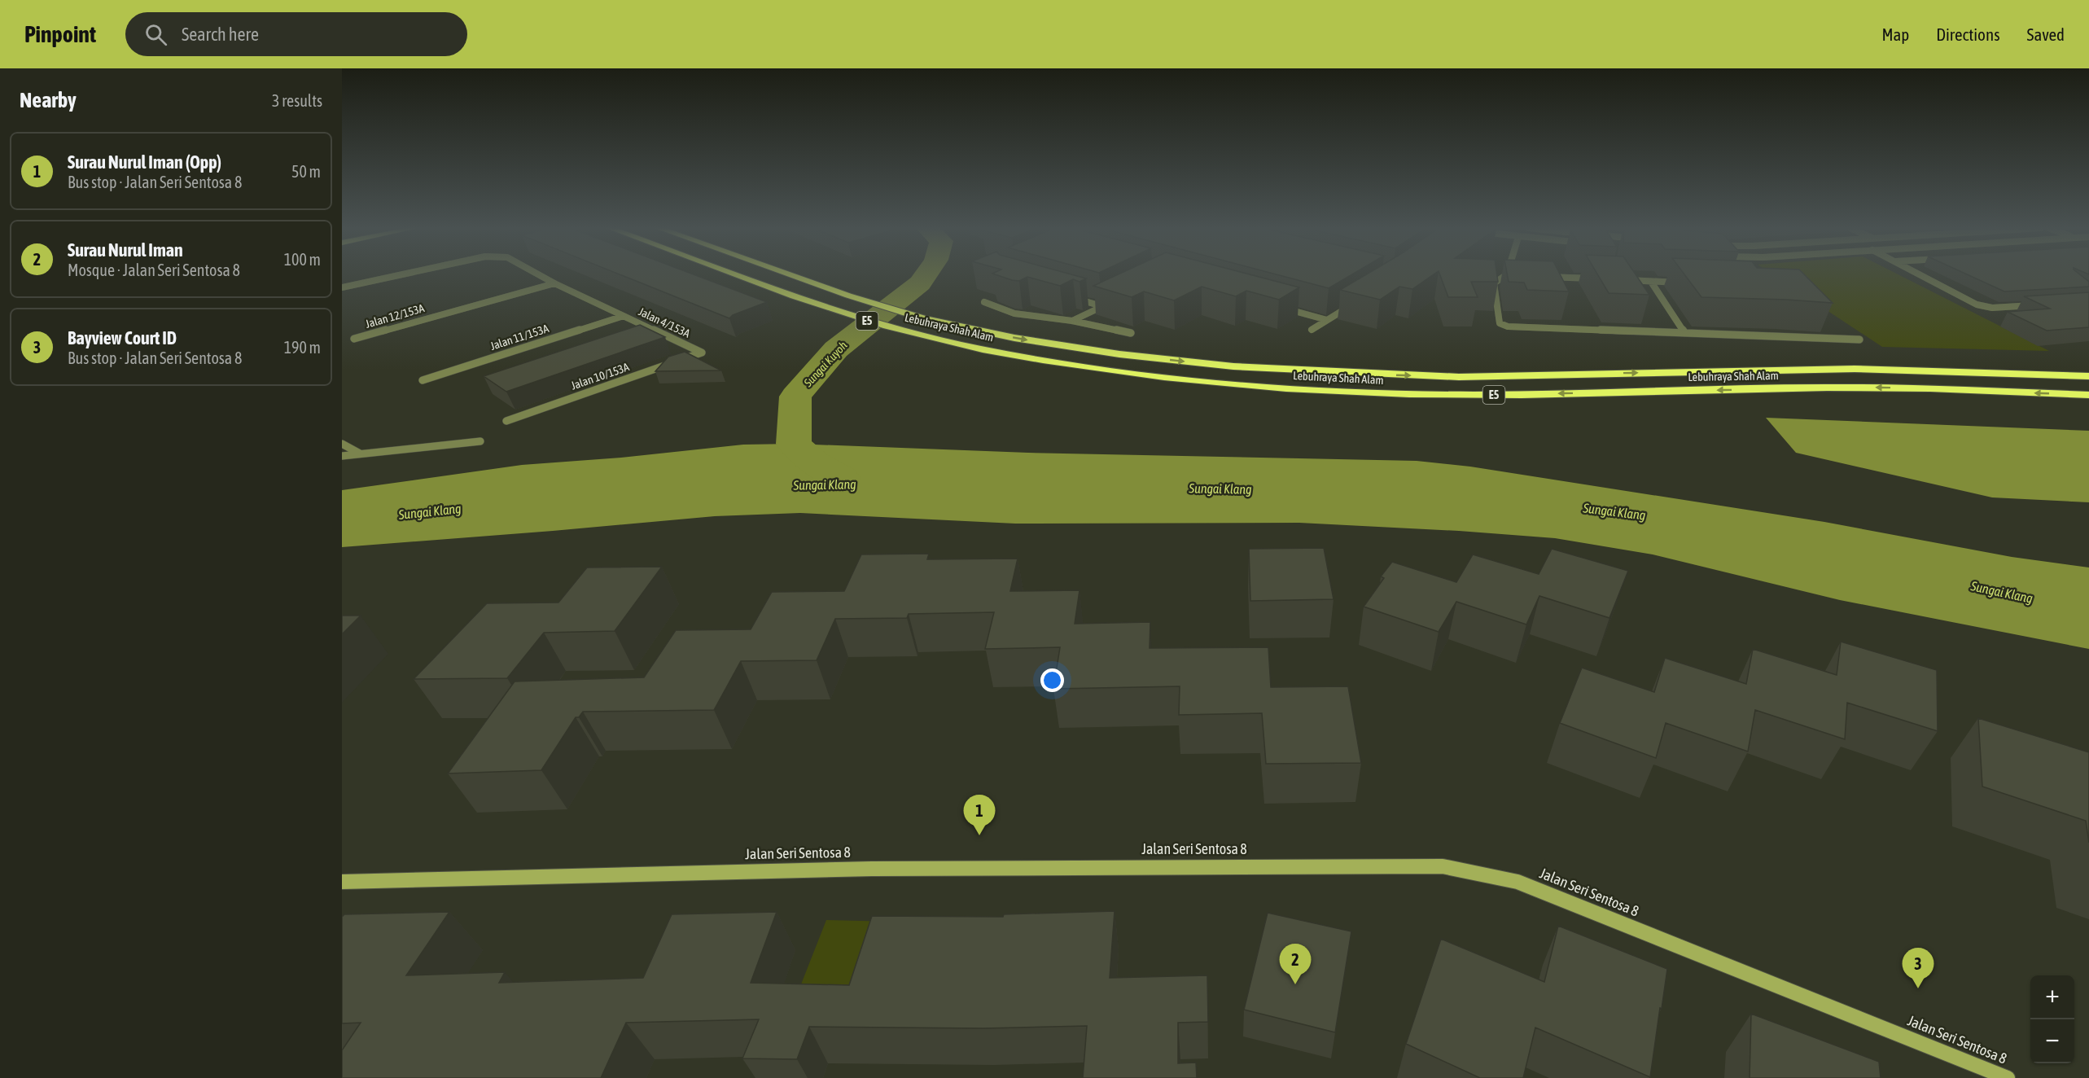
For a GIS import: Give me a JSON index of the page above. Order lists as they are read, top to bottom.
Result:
{
  "streets": {
    "highway": ["E5", "Lebuhraya Shah Alam"],
    "main road": ["Jalan Seri Sentosa 8"],
    "street": [
      "Jalan 12/153A",
      "Jalan 4/153A",
      "Jalan 11/153A",
      "Jalan 10/153A"
    ]
  },
  "crossings": [
    ["Jalan 12/153A", "Jalan 4/153A"],
    ["Jalan 4/153A", "Jalan 11/153A"],
    ["Jalan 4/153A", "Jalan 10/153A"]
  ],
  "water": ["Sungai Kuyoh", "Sungai Klang"],
  "page": {
    "header": "Pinpoint",
    "search": "Search here",
    "nav": ["Map", "Directions", "Saved"],
    "heading": ["Nearby", "3 results"],
    "list": [
      {
        "mark": "1",
        "name": "Surau Nurul Iman (Opp)",
        "note": "Bus stop · Jalan Seri Sentosa 8",
        "value": "50 m"
      },
      {
        "mark": "2",
        "name": "Surau Nurul Iman",
        "note": "Mosque · Jalan Seri Sentosa 8",
        "value": "100 m"
      },
      {
        "mark": "3",
        "name": "Bayview Court ID",
        "note": "Bus stop · Jalan Seri Sentosa 8",
        "value": "190 m"
      }
    ],
    "pins": ["1", "2", "3"],
    "map_buttons": ["+", "−"]
  }
}
